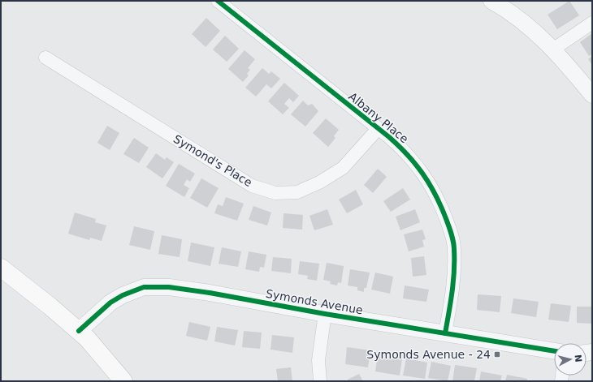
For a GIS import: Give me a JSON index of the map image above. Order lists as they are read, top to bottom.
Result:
{
  "streets": {
    "street": ["Albany Place", "Symond's Place", "Symonds Avenue"]
  },
  "crossings": [
    ["Albany Place", "Symond's Place"],
    ["Albany Place", "Symonds Avenue"]
  ],
  "places": {
    "transit": ["Symonds Avenue - 24"]
  },
  "north": "right"
}
